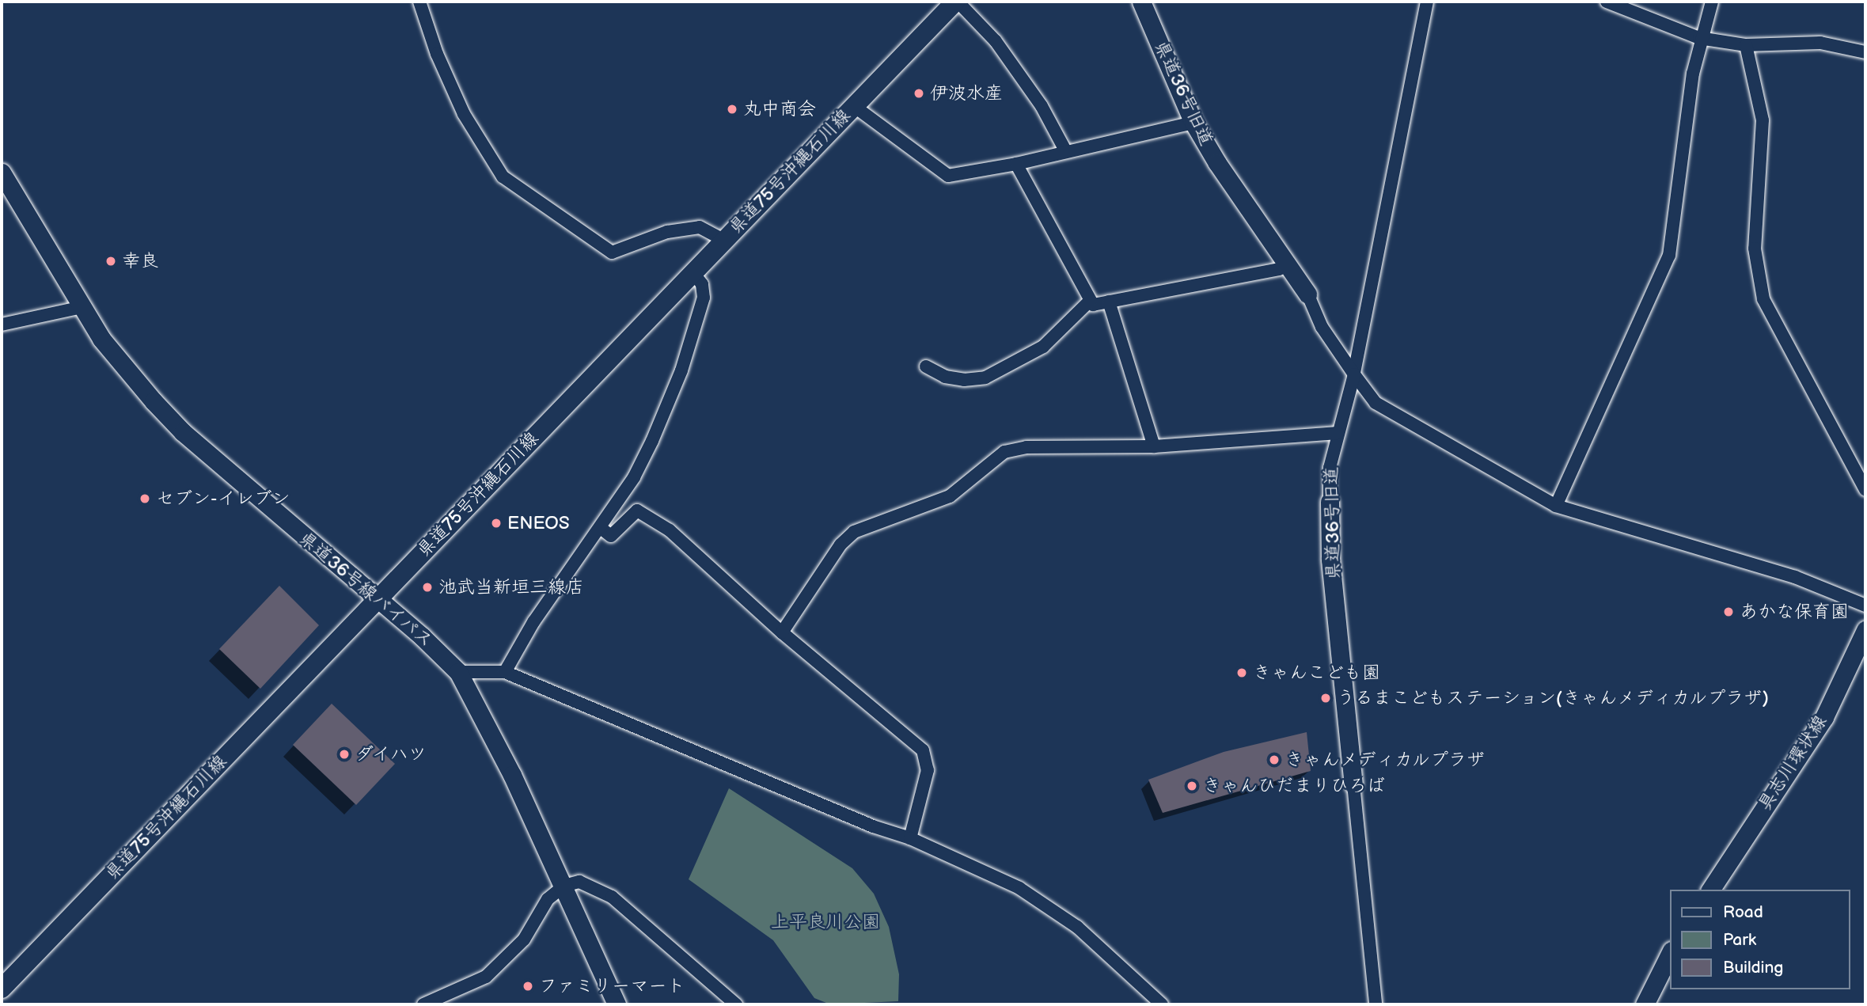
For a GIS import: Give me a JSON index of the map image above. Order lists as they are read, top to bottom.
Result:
{
  "streets": {
    "main road": [
      "県道36号旧道",
      "県道75号沖縄石川線",
      "県道36号線バイパス",
      "具志川環状線"
    ]
  },
  "crossings": [
    ["県道75号沖縄石川線", "県道36号線バイパス"]
  ],
  "parks": ["上平良川公園"],
  "places": [
    "伊波水産",
    "丸中商会",
    "幸良",
    "セブン-イレブン",
    "ENEOS",
    "池武当新垣三線店",
    "あかな保育園",
    "きゃんこども園",
    "うるまこどもステーション(きゃんメディカルプラザ)",
    "ダイハツ",
    "きゃんメディカルプラザ",
    "きゃんひだまりひろば",
    "ファミリーマート"
  ],
  "legend": ["Road", "Park", "Building"]
}
